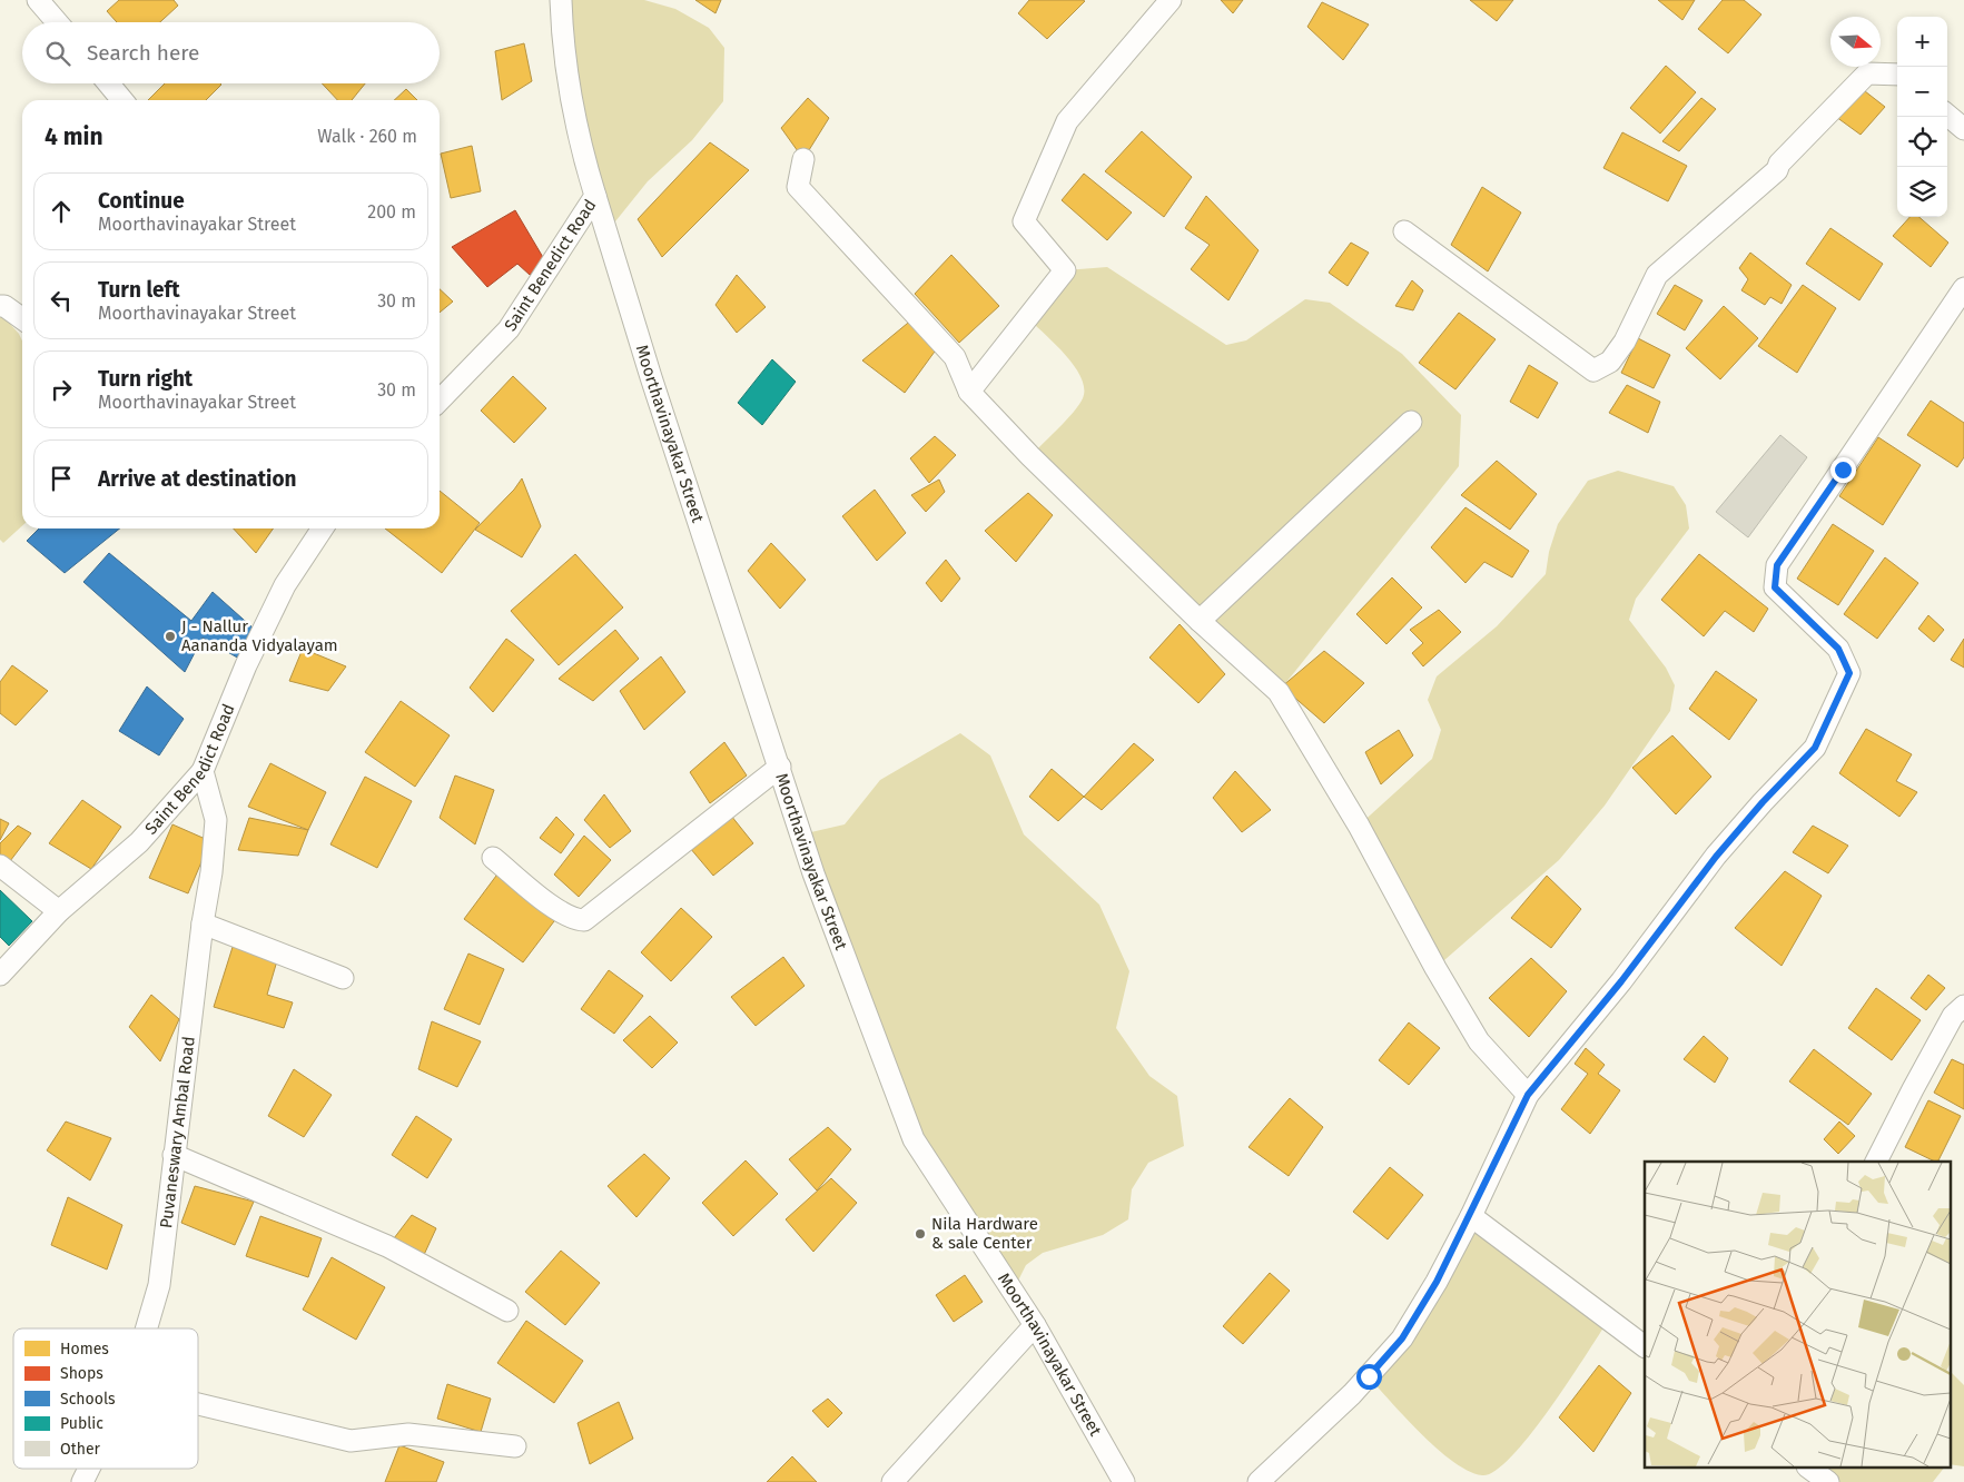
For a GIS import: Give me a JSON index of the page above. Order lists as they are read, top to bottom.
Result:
{
  "streets": {
    "street": ["Saint Benedict Road", "Moorthavinayakar Street", "Puvaneswary Ambal Road"]
  },
  "crossings": [
    ["Saint Benedict Road", "Moorthavinayakar Street"],
    ["Saint Benedict Road", "Puvaneswary Ambal Road"]
  ],
  "places": ["J - Nallur Aananda Vidyalayam", "Nila Hardware & sale Center"],
  "legend": [
    "Homes",
    "Shops",
    "Schools",
    "Public",
    "Other"
  ],
  "north": "right",
  "page": {
    "map_buttons": ["+", "−"],
    "search": "Search here",
    "heading": ["4 min", "Walk · 260 m"],
    "list": [
      ["Continue", "Moorthavinayakar Street", "200 m"],
      ["Turn left", "Moorthavinayakar Street", "30 m"],
      ["Turn right", "Moorthavinayakar Street", "30 m"],
      "Arrive at destination"
    ]
  }
}
